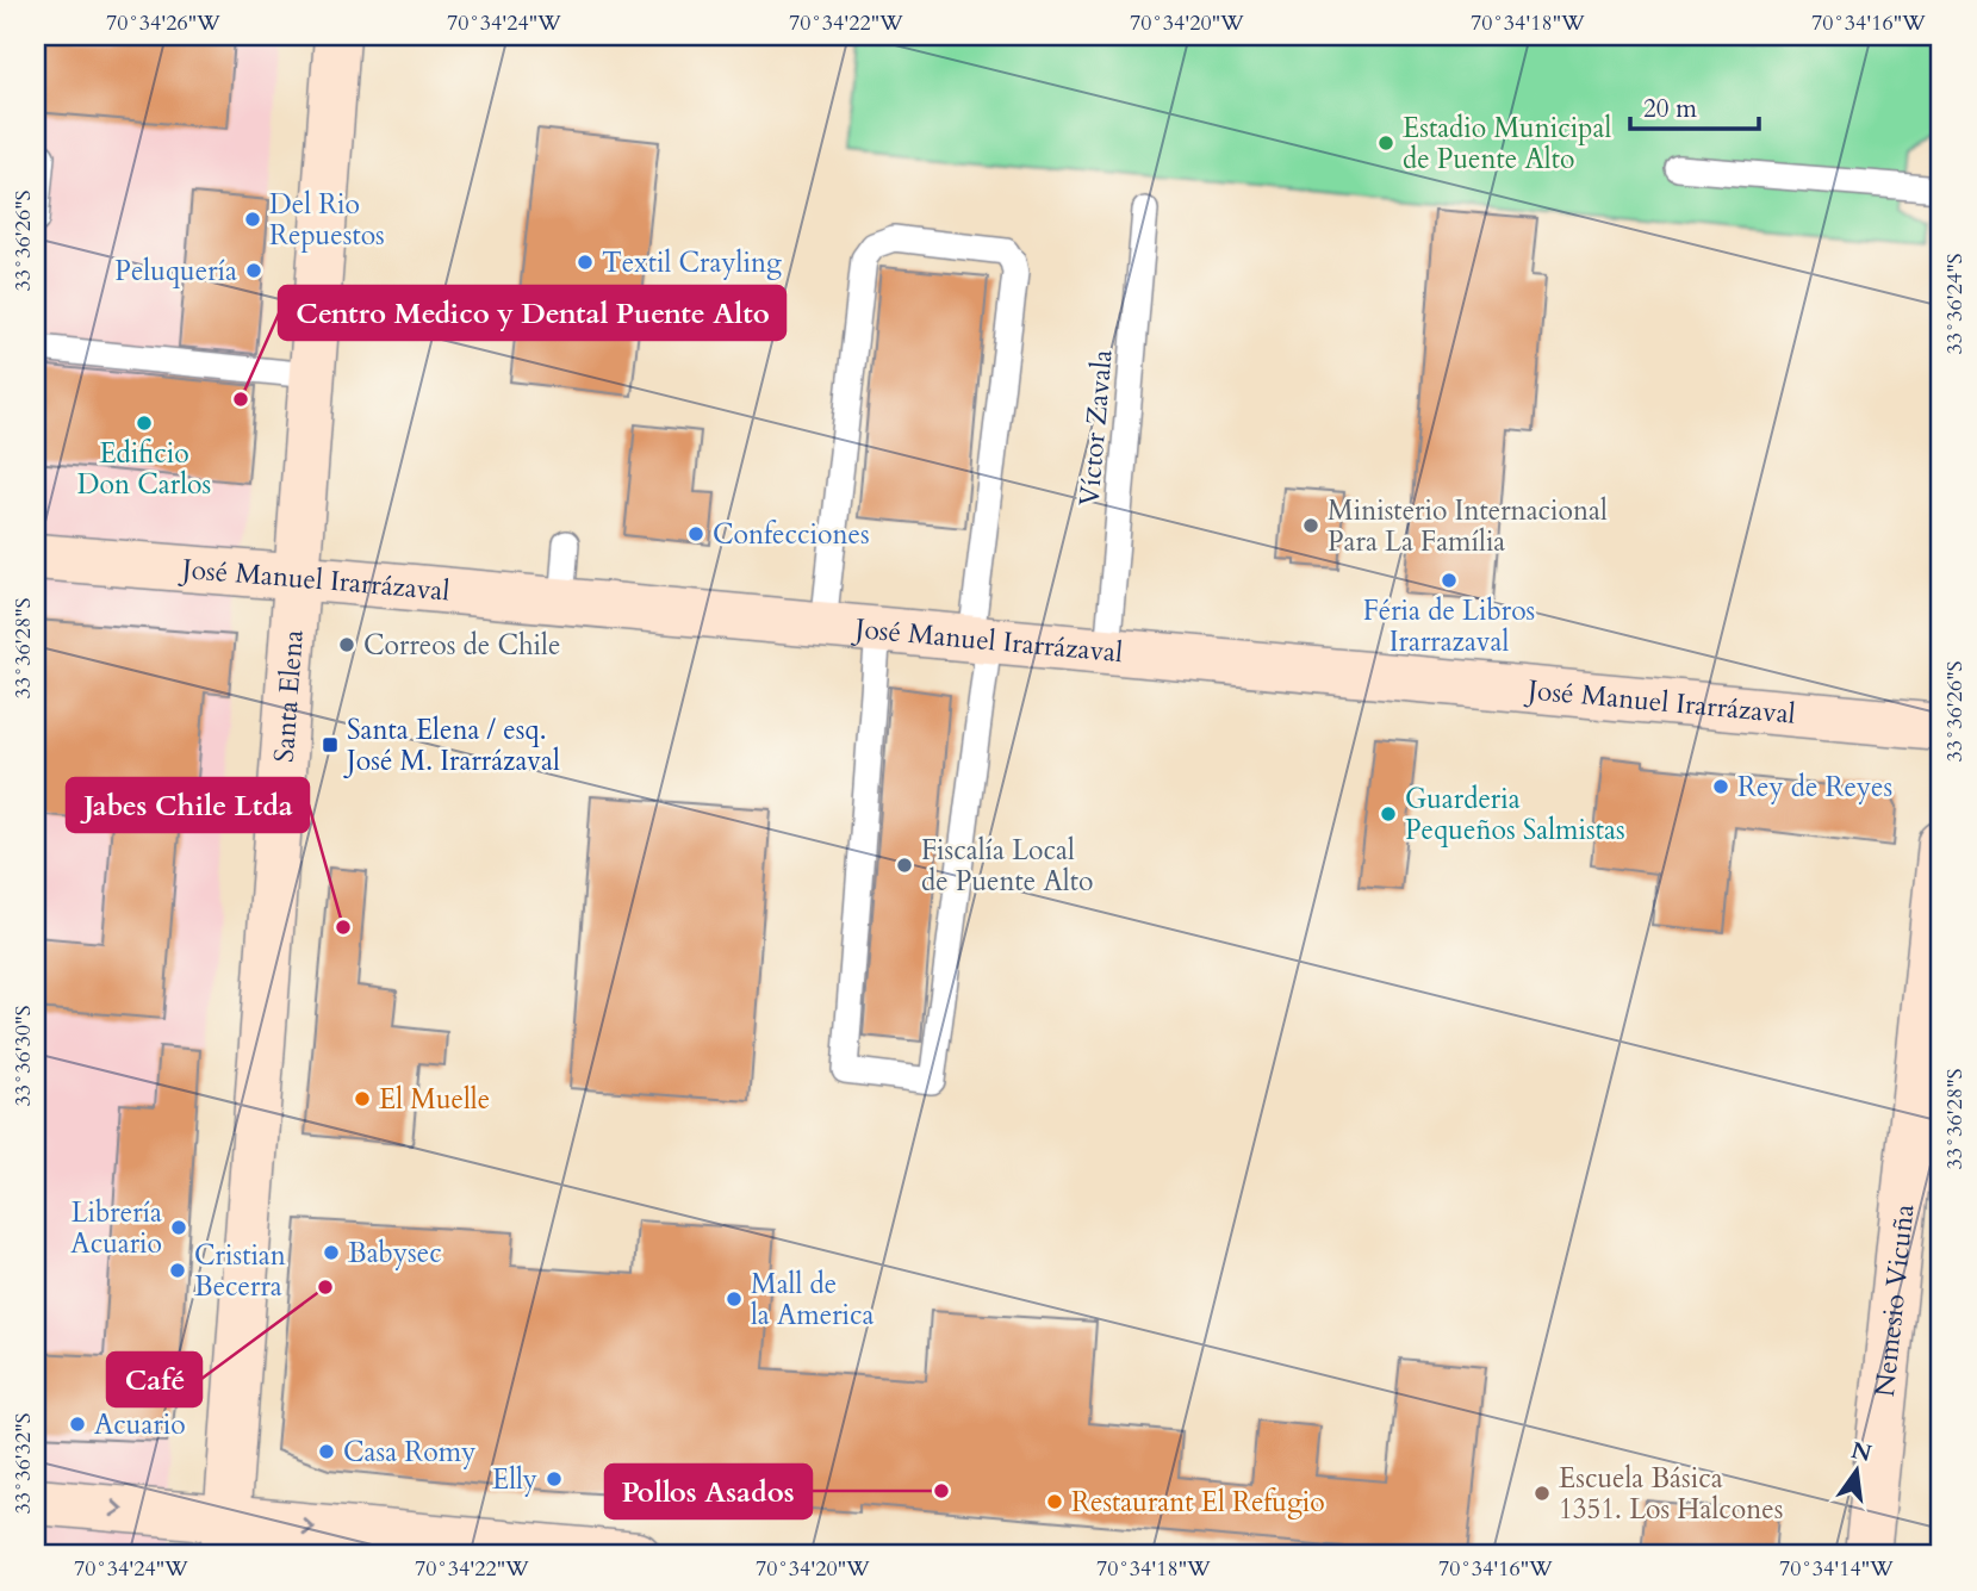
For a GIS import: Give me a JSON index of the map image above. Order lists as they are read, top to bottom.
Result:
{
  "streets": {
    "street": ["José Manuel Irarrázaval", "Santa Elena", "Nemesio Vicuña"],
    "lane": ["Víctor Zavala"]
  },
  "crossings": [
    ["Víctor Zavala", "José Manuel Irarrázaval"],
    ["José Manuel Irarrázaval", "Santa Elena"]
  ],
  "places": {
    "other": [
      "Estadio Municipal de Puente Alto",
      "Del Rio Repuestos",
      "Textil Crayling",
      "Peluquería",
      "Centro Medico y Dental Puente Alto",
      "Edificio Don Carlos",
      "Ministerio Internacional Para La Família",
      "Confecciones",
      "Féria de Libros Irarrazaval",
      "Correos de Chile",
      "Rey de Reyes",
      "Guarderia Pequeños Salmistas",
      "Fiscalía Local de Puente Alto",
      "Jabes Chile Ltda",
      "El Muelle",
      "Librería Acuario",
      "Babysec",
      "Cristian Becerra",
      "Café",
      "Mall de la America",
      "Acuario",
      "Casa Romy",
      "Elly",
      "Pollos Asados",
      "Escuela Básica 1351. Los Halcones",
      "Restaurant El Refugio"
    ],
    "transit": ["Santa Elena / esq. José M. Irarrázaval"]
  },
  "scale_bar": "20 m",
  "north": "top",
  "coordinates": [
    "70°34'26\"W",
    "70°34'24\"W",
    "70°34'22\"W",
    "70°34'20\"W",
    "70°34'18\"W",
    "70°34'16\"W",
    "33°36'26\"S",
    "33°36'24\"S",
    "33°36'28\"S",
    "33°36'30\"S",
    "33°36'32\"S",
    "70°34'14\"W"
  ]
}
